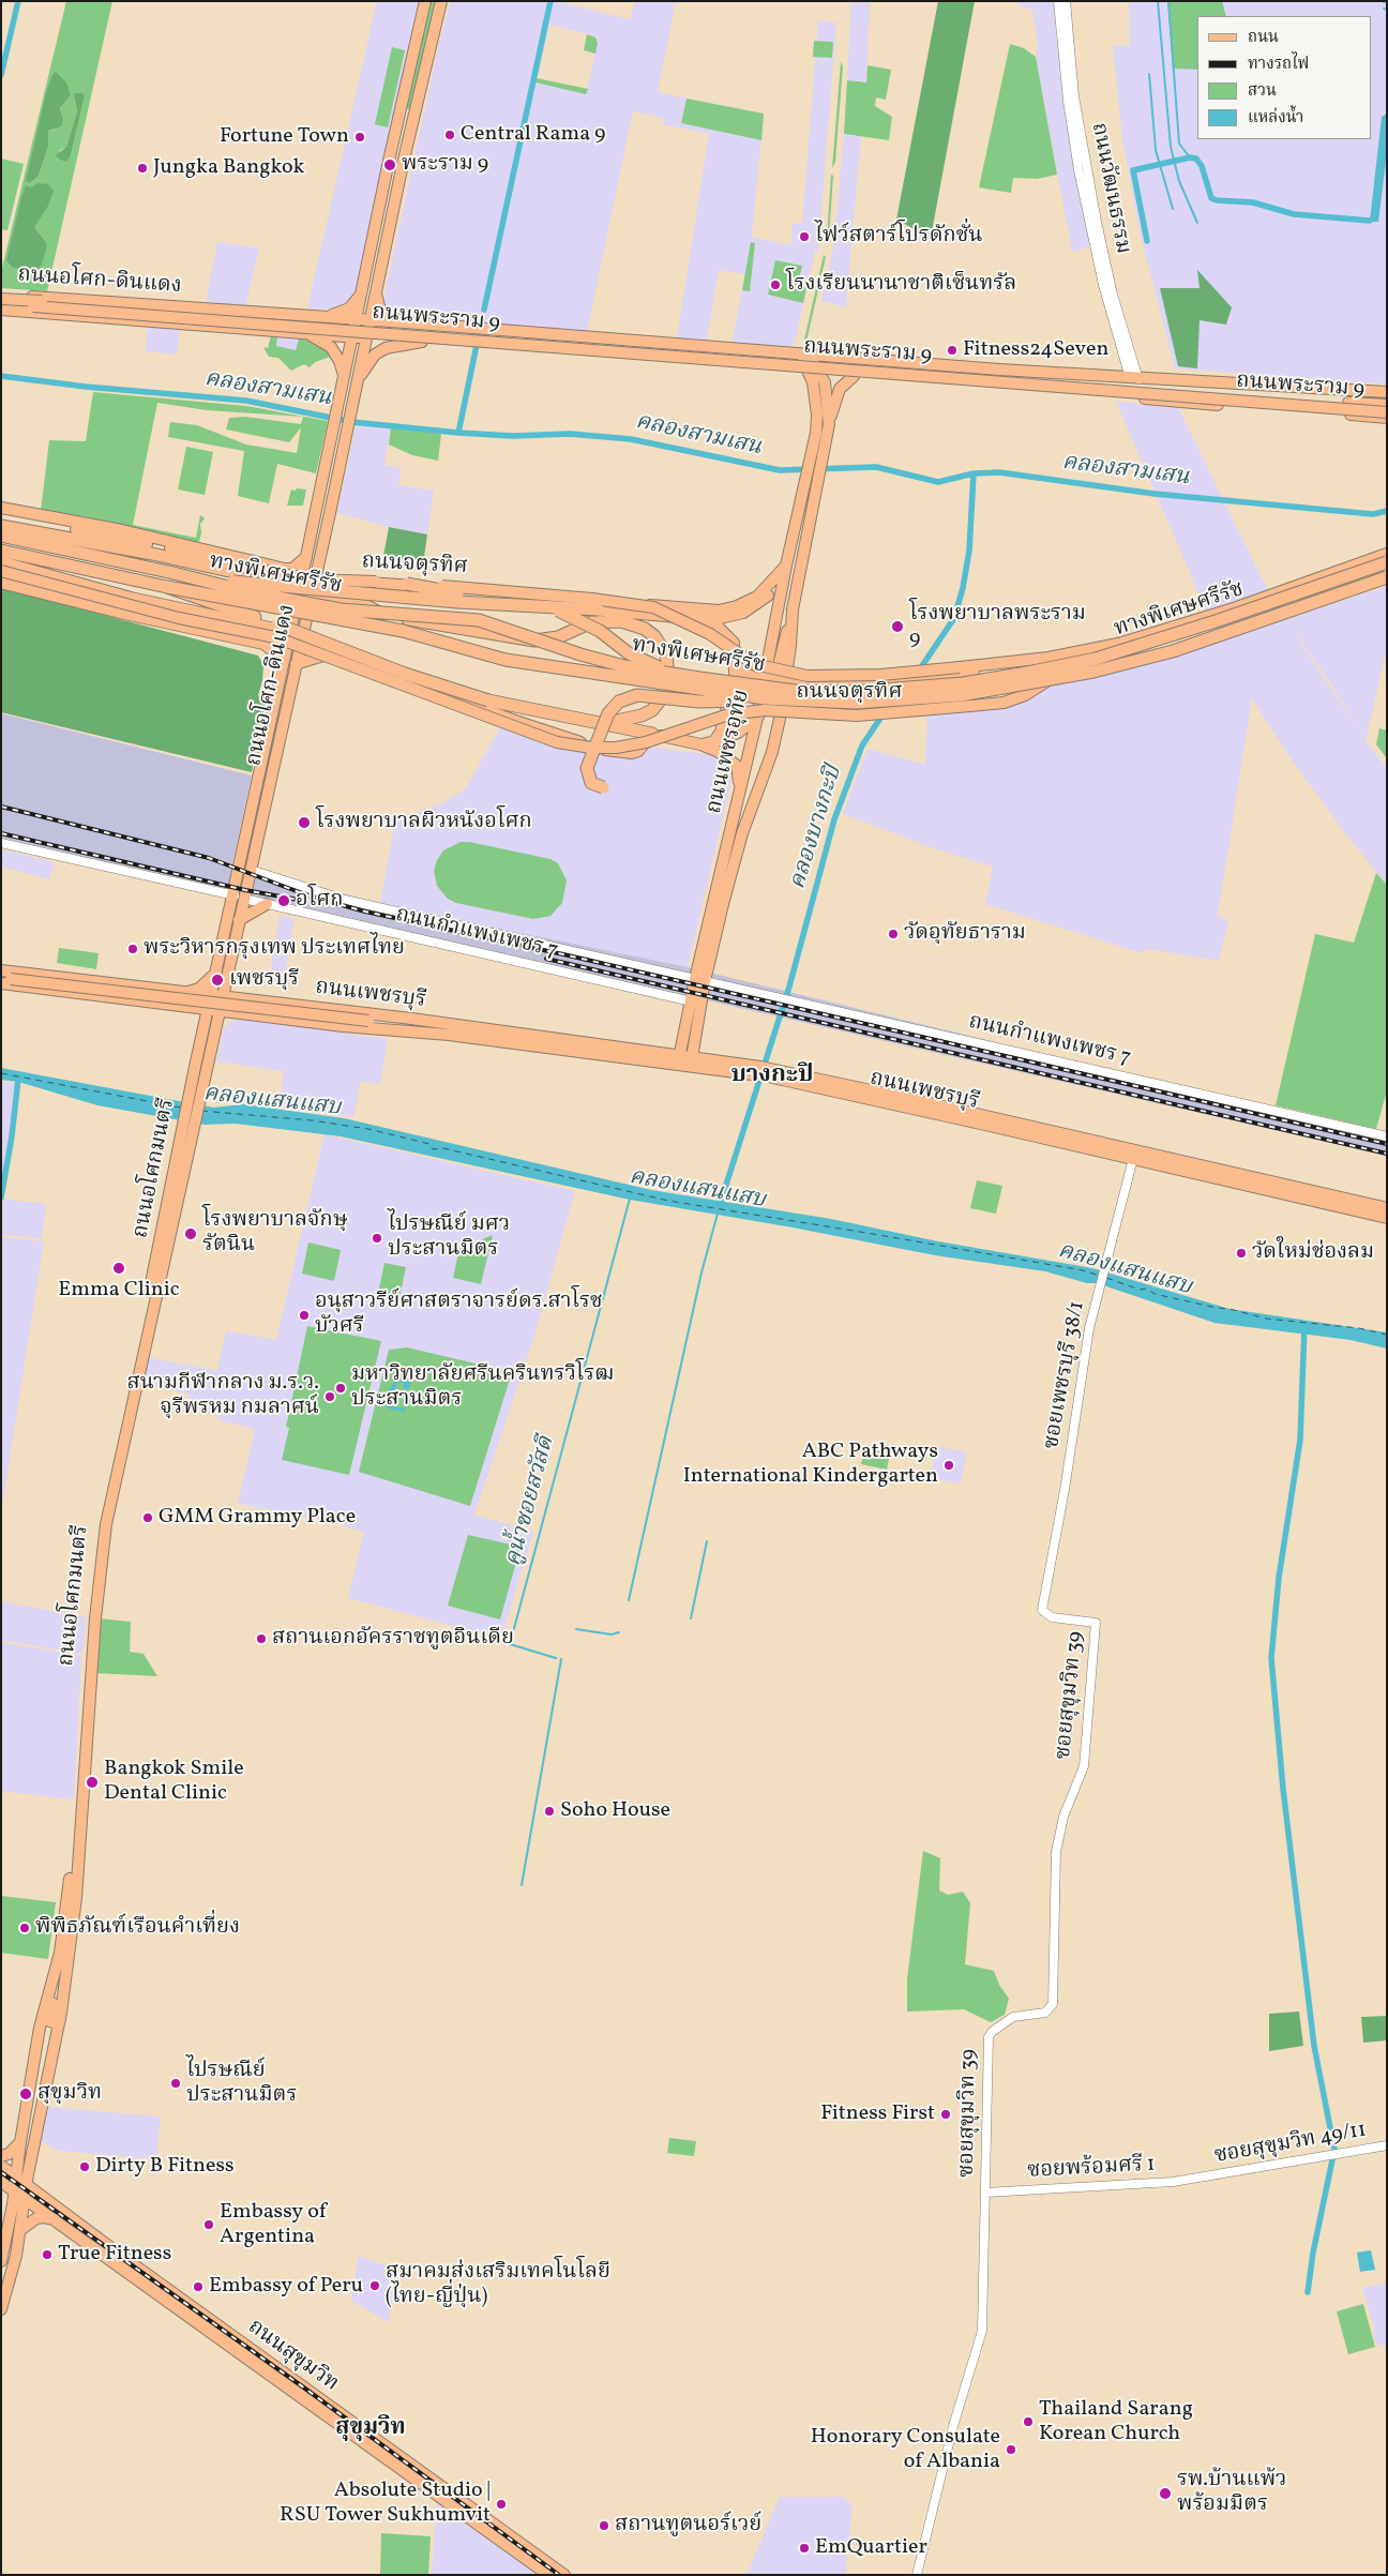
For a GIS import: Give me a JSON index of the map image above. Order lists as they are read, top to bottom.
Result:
{
  "streets": {
    "highway": ["ทางพิเศษศรีรัช"],
    "main road": [
      "ถนนอโศก-ดินแดง",
      "ถนนพระราม 9",
      "ถนนจตุรทิศ",
      "ถนนเพชรอุทัย",
      "ถนนเพชรบุรี",
      "ถนนอโศกมนตรี",
      "ถนนสุขุมวิท"
    ],
    "street": [
      "ถนนวัฒนธรรม",
      "ถนนกำแพงเพชร 7",
      "ซอยเพชรบุรี 38/1",
      "ซอยสุขุมวิท 39",
      "ซอยสุขุมวิท 49/11",
      "ซอยพร้อมศรี 1"
    ]
  },
  "crossings": [
    ["ถนนวัฒนธรรม", "ถนนพระราม 9"],
    ["ถนนอโศก-ดินแดง", "ถนนพระราม 9"],
    ["ถนนอโศก-ดินแดง", "ถนนกำแพงเพชร 7"],
    ["ถนนอโศก-ดินแดง", "ถนนเพชรบุรี"],
    ["ถนนอโศก-ดินแดง", "ถนนอโศกมนตรี"],
    ["ถนนพระราม 9", "ถนนเพชรอุทัย"],
    ["ถนนจตุรทิศ", "ทางพิเศษศรีรัช"],
    ["ถนนจตุรทิศ", "ถนนเพชรอุทัย"],
    ["ทางพิเศษศรีรัช", "ถนนเพชรอุทัย"],
    ["ถนนเพชรอุทัย", "ถนนกำแพงเพชร 7"],
    ["ถนนเพชรอุทัย", "ถนนเพชรบุรี"],
    ["ถนนเพชรบุรี", "ถนนอโศกมนตรี"],
    ["ถนนเพชรบุรี", "ซอยเพชรบุรี 38/1"],
    ["ถนนอโศกมนตรี", "ถนนสุขุมวิท"],
    ["ซอยเพชรบุรี 38/1", "ซอยสุขุมวิท 39"],
    ["ซอยสุขุมวิท 39", "ซอยพร้อมศรี 1"],
    ["ซอยสุขุมวิท 49/11", "ซอยพร้อมศรี 1"]
  ],
  "districts": ["บางกะปิ", "สุขุมวิท"],
  "water": [
    "คลองสามเสน",
    "คลองบางกะปิ",
    "คลองแสนแสบ",
    "คูน้ำซอยสวัสดี"
  ],
  "places": [
    "Central Rama 9",
    "Fortune Town",
    "พระราม 9",
    "Jungka Bangkok",
    "ไฟว์สตาร์โปรดักชั่น",
    "โรงเรียนนานาชาติเซ็นทรัล",
    "Fitness24Seven",
    "โรงพยาบาลพระราม 9",
    "โรงพยาบาลผิวหนังอโศก",
    "อโศก",
    "วัดอุทัยธาราม",
    "พระวิหารกรุงเทพ ประเทศไทย",
    "เพชรบุรี",
    "โรงพยาบาลจักษุ รัตนิน",
    "ไปรษณีย์ มศว ประสานมิตร",
    "วัดใหม่ช่องลม",
    "Emma Clinic",
    "อนุสาวรีย์ศาสตราจารย์ดร.สาโรช บัวศรี",
    "มหาวิทยาลัยศรีนครินทรวิโรฒ ประสานมิตร",
    "สนามกีฬากลาง ม.ร.ว. จุรีพรหม กมลาศน์",
    "ABC Pathways International Kindergarten",
    "GMM Grammy Place",
    "สถานเอกอัครราชทูตอินเดีย",
    "Bangkok Smile Dental Clinic",
    "Soho House",
    "พิพิธภัณฑ์เรือนคำเที่ยง",
    "ไปรษณีย์ ประสานมิตร",
    "สุขุมวิท",
    "Fitness First",
    "Dirty B Fitness",
    "Embassy of Argentina",
    "True Fitness",
    "สมาคมส่งเสริมเทคโนโลยี (ไทย-ญี่ปุ่น)",
    "Embassy of Peru",
    "Thailand Sarang Korean Church",
    "Honorary Consulate of Albania",
    "รพ.บ้านแพ้ว พร้อมมิตร",
    "Absolute Studio | RSU Tower Sukhumvit",
    "สถานทูตนอร์เวย์",
    "EmQuartier"
  ],
  "legend": [
    "ถนน",
    "ทางรถไฟ",
    "สวน",
    "แหล่งน้ำ"
  ]
}
